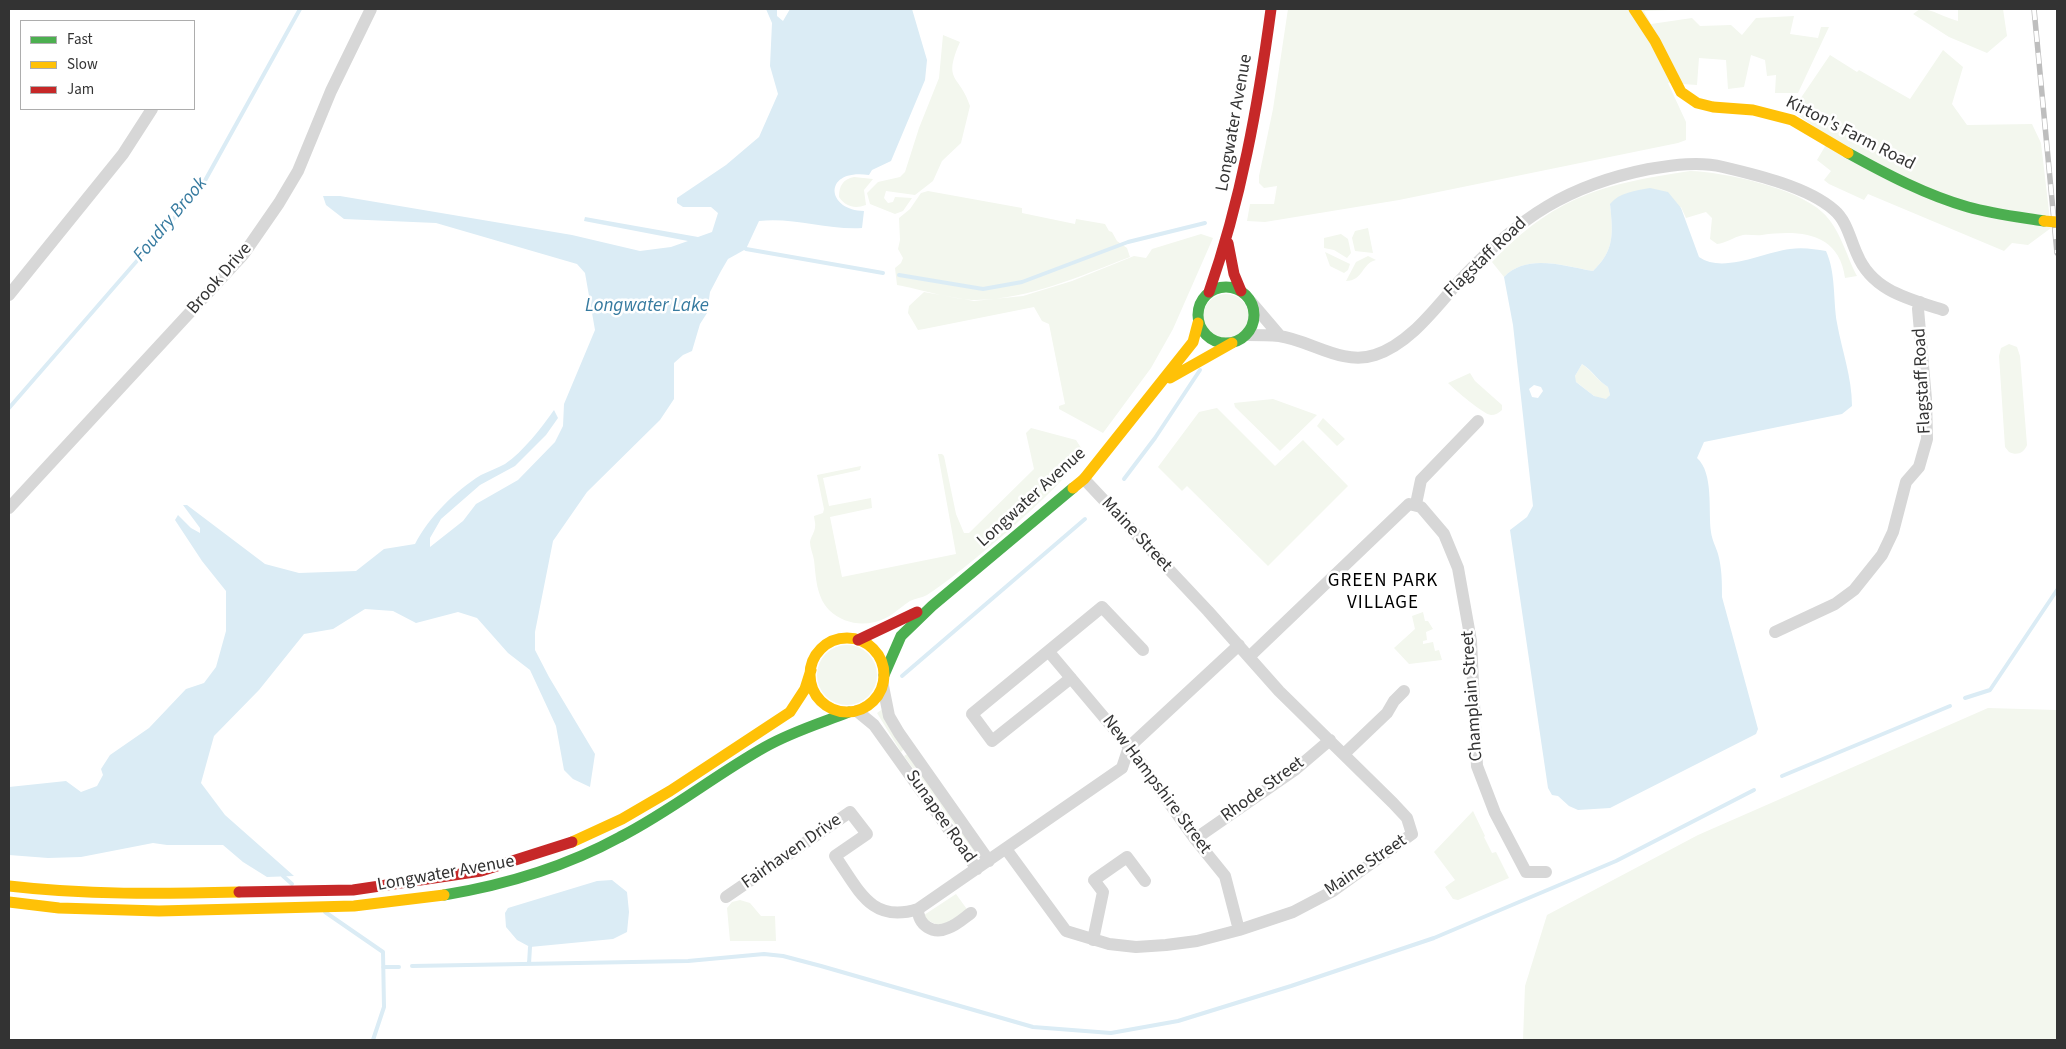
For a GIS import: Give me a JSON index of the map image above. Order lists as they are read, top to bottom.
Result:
{
  "streets": {
    "street": [
      "Longwater Avenue",
      "Kirton's Farm Road",
      "Flagstaff Road",
      "Brook Drive",
      "Maine Street",
      "Champlain Street",
      "New Hampshire Street",
      "Rhode Street",
      "Sunapee Road",
      "Fairhaven Drive"
    ]
  },
  "crossings": [
    ["Longwater Avenue", "Flagstaff Road"],
    ["Longwater Avenue", "Maine Street"],
    ["Longwater Avenue", "Sunapee Road"],
    ["Maine Street", "New Hampshire Street"],
    ["Maine Street", "Rhode Street"],
    ["New Hampshire Street", "Rhode Street"],
    ["Sunapee Road", "Fairhaven Drive"]
  ],
  "districts": ["GREEN PARK VILLAGE"],
  "water": ["Foudry Brook", "Longwater Lake"],
  "legend": ["Fast", "Slow", "Jam"]
}
